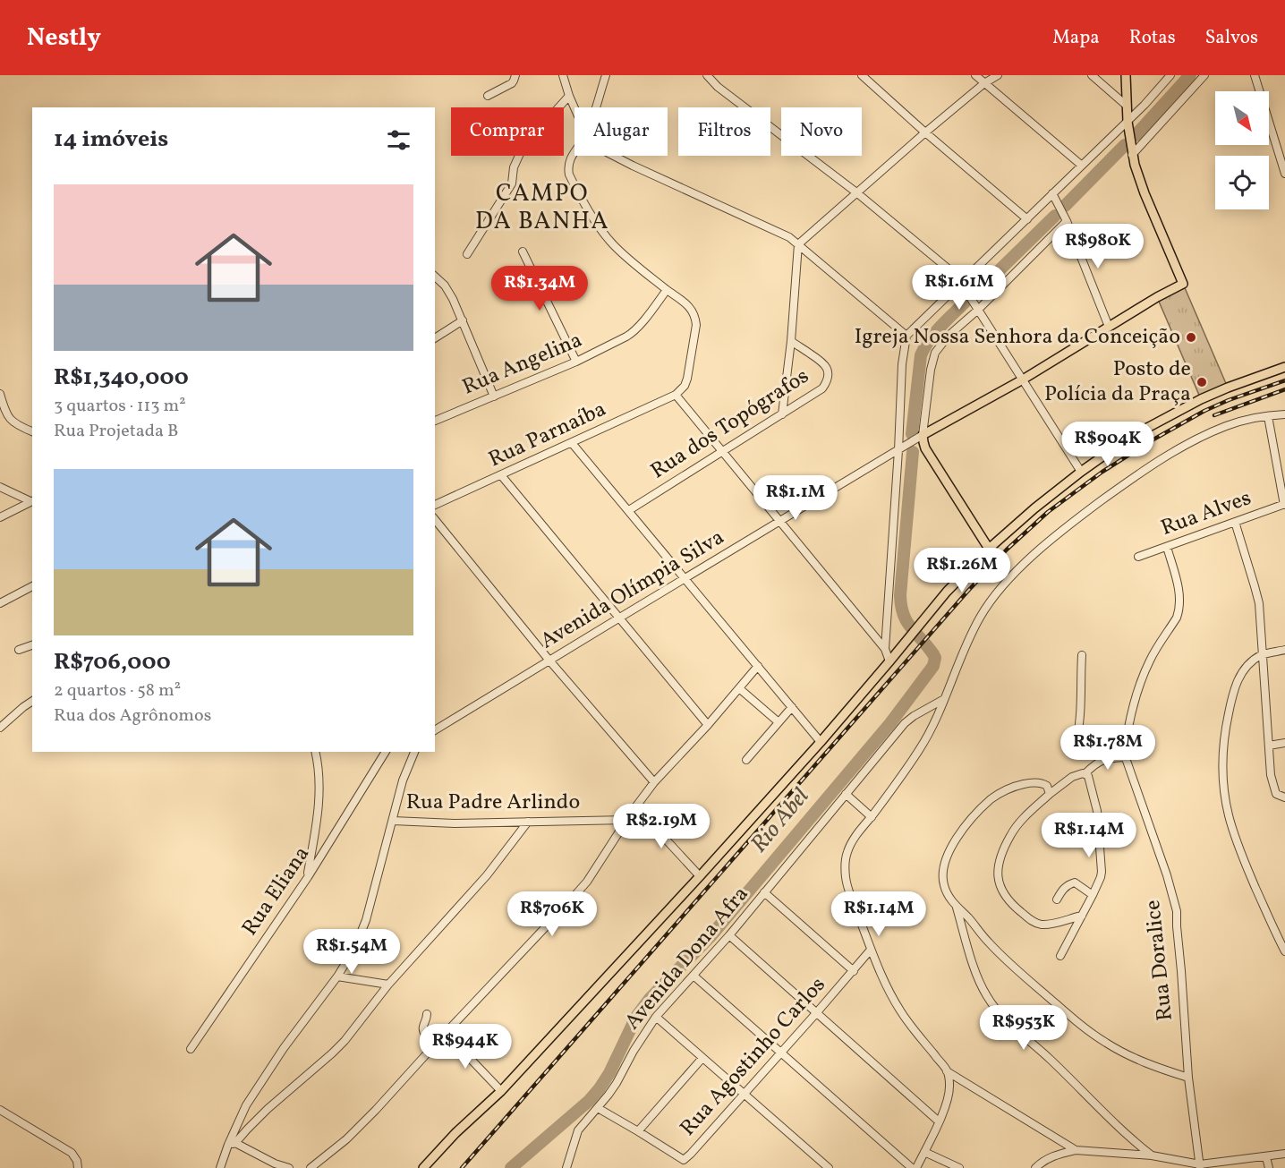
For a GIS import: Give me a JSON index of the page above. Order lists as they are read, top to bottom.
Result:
{
  "streets": {
    "main road": ["Avenida Olímpia Silva"],
    "street": [
      "Rua Angelina",
      "Rua dos Topógrafos",
      "Rua Parnaíba",
      "Rua Alves",
      "Rua Padre Arlindo",
      "Rua Eliana",
      "Avenida Dona Afra",
      "Rua Doralice",
      "Rua Agostinho Carlos"
    ]
  },
  "crossings": [
    ["Rua Alves", "Rua Doralice"],
    ["Avenida Dona Afra", "Rua Agostinho Carlos"]
  ],
  "districts": ["CAMPO DA BANHA"],
  "water": ["Rio Abel"],
  "places": ["Igreja Nossa Senhora da Conceição", "Posto de Polícia da Praça"],
  "north": "bottom right",
  "page": {
    "header": "Nestly",
    "nav": ["Mapa", "Rotas", "Salvos"],
    "chip": [
      "Comprar",
      "Alugar",
      "Filtros",
      "Novo"
    ],
    "heading": "14 imóveis",
    "list": [
      {
        "name": "R$1,340,000",
        "note": "3 quartos · 113 m² · Rua Projetada B"
      },
      {
        "name": "R$706,000",
        "note": "2 quartos · 58 m² · Rua dos Agrônomos"
      }
    ],
    "price": [
      "R$980K",
      "R$1.61M",
      "R$1.34M",
      "R$904K",
      "R$1.1M",
      "R$1.26M",
      "R$1.78M",
      "R$2.19M",
      "R$1.14M",
      "R$706K",
      "R$1.14M",
      "R$1.54M",
      "R$953K",
      "R$944K"
    ]
  }
}
